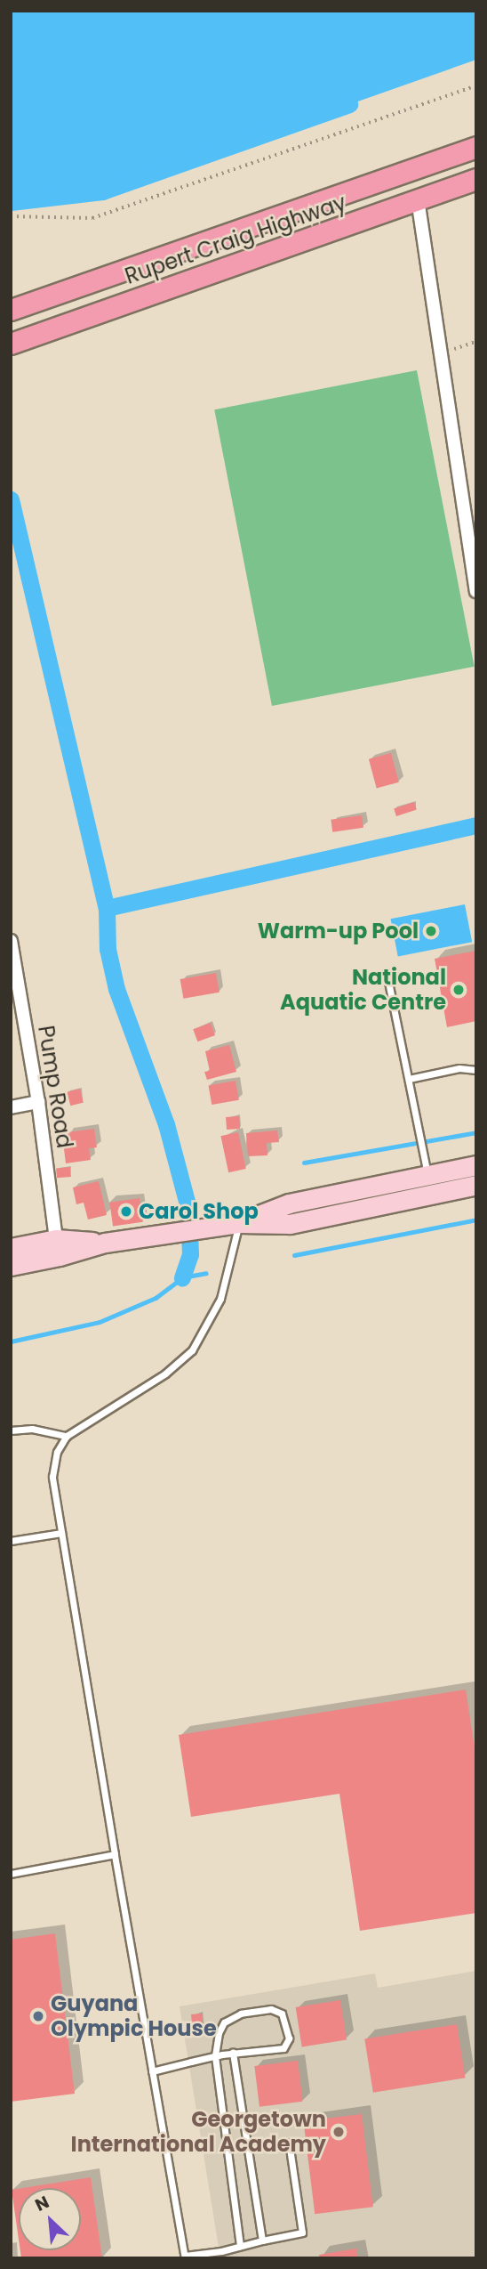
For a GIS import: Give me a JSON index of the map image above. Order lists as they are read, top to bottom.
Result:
{
  "streets": {
    "main road": ["Rupert Craig Highway"],
    "street": ["Pump Road"]
  },
  "places": [
    "Warm-up Pool",
    "National Aquatic Centre",
    "Carol Shop",
    "Guyana Olympic House",
    "Georgetown International Academy"
  ],
  "north": "top left"
}
